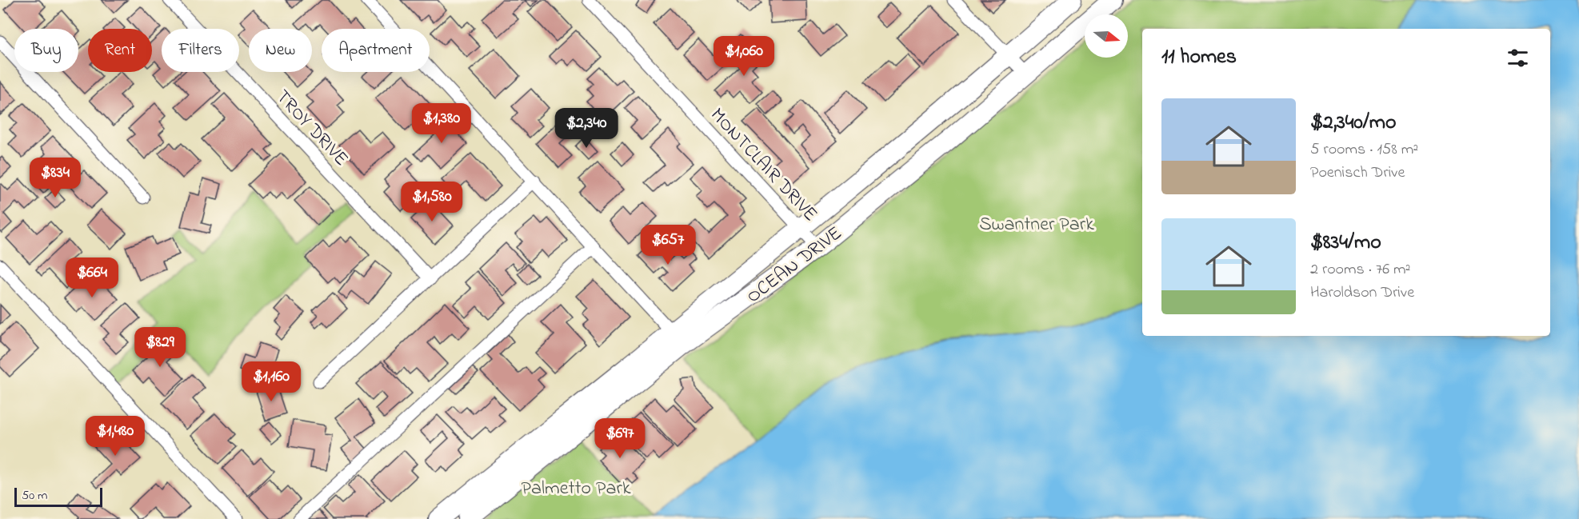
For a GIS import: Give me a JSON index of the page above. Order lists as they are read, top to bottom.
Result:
{
  "streets": {
    "main road": ["OCEAN DRIVE"],
    "street": ["TROY DRIVE", "MONTCLAIR DRIVE"]
  },
  "crossings": [
    ["MONTCLAIR DRIVE", "OCEAN DRIVE"]
  ],
  "parks": ["Swantner Park", "Palmetto Park"],
  "scale_bar": "50 m",
  "north": "right",
  "page": {
    "chip": [
      "Buy",
      "Rent",
      "Filters",
      "New",
      "Apartment"
    ],
    "heading": "11 homes",
    "price": [
      "$1,060",
      "$1,380",
      "$2,340",
      "$834",
      "$1,580",
      "$657",
      "$664",
      "$829",
      "$1,160",
      "$1,480",
      "$697"
    ],
    "list": [
      {
        "name": "$2,340/mo",
        "note": "5 rooms · 158 m² · Poenisch Drive"
      },
      {
        "name": "$834/mo",
        "note": "2 rooms · 76 m² · Haroldson Drive"
      }
    ],
    "scale": "50 m"
  }
}
